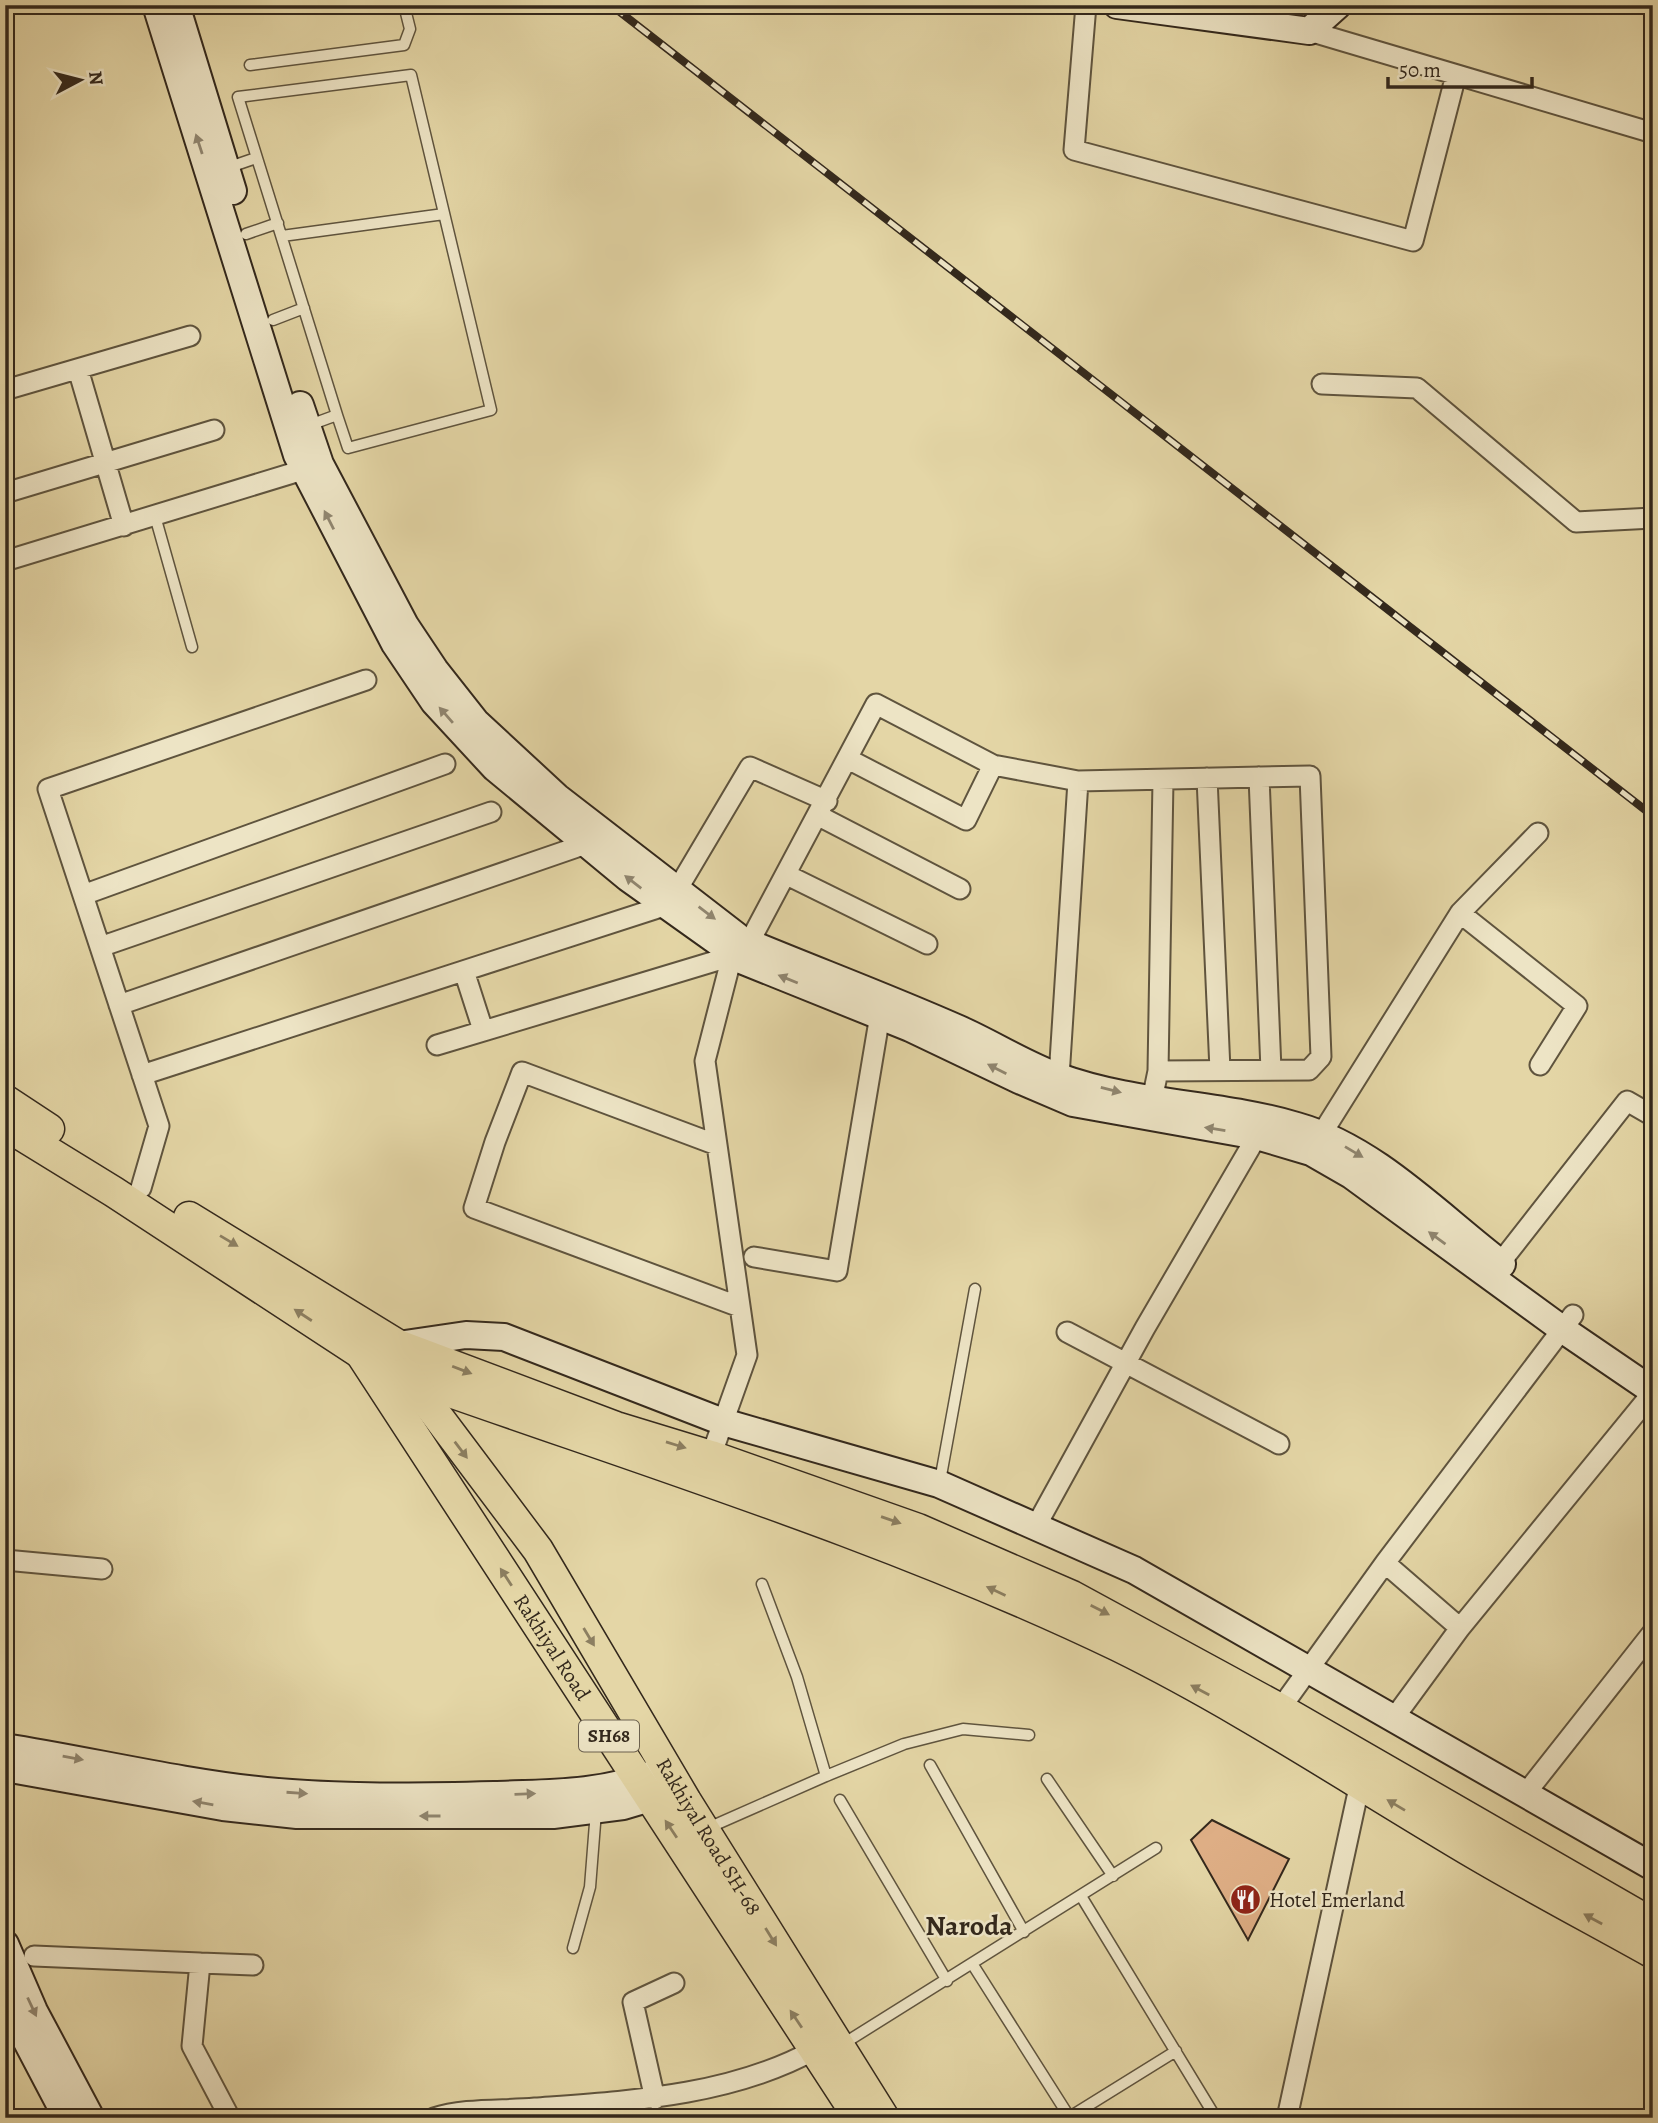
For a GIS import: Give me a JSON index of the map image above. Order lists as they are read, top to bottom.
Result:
{
  "streets": {
    "main road": ["Rakhiyal Road", "SH68", "Rakhiyal Road SH-68"]
  },
  "crossings": [
    ["Rakhiyal Road", "Rakhiyal Road SH-68"]
  ],
  "one_way": ["Rakhiyal Road", "Rakhiyal Road SH-68"],
  "districts": ["Naroda"],
  "places": {
    "restaurant": ["Hotel Emerland"]
  },
  "scale_bar": "50 m",
  "north": "right"
}
